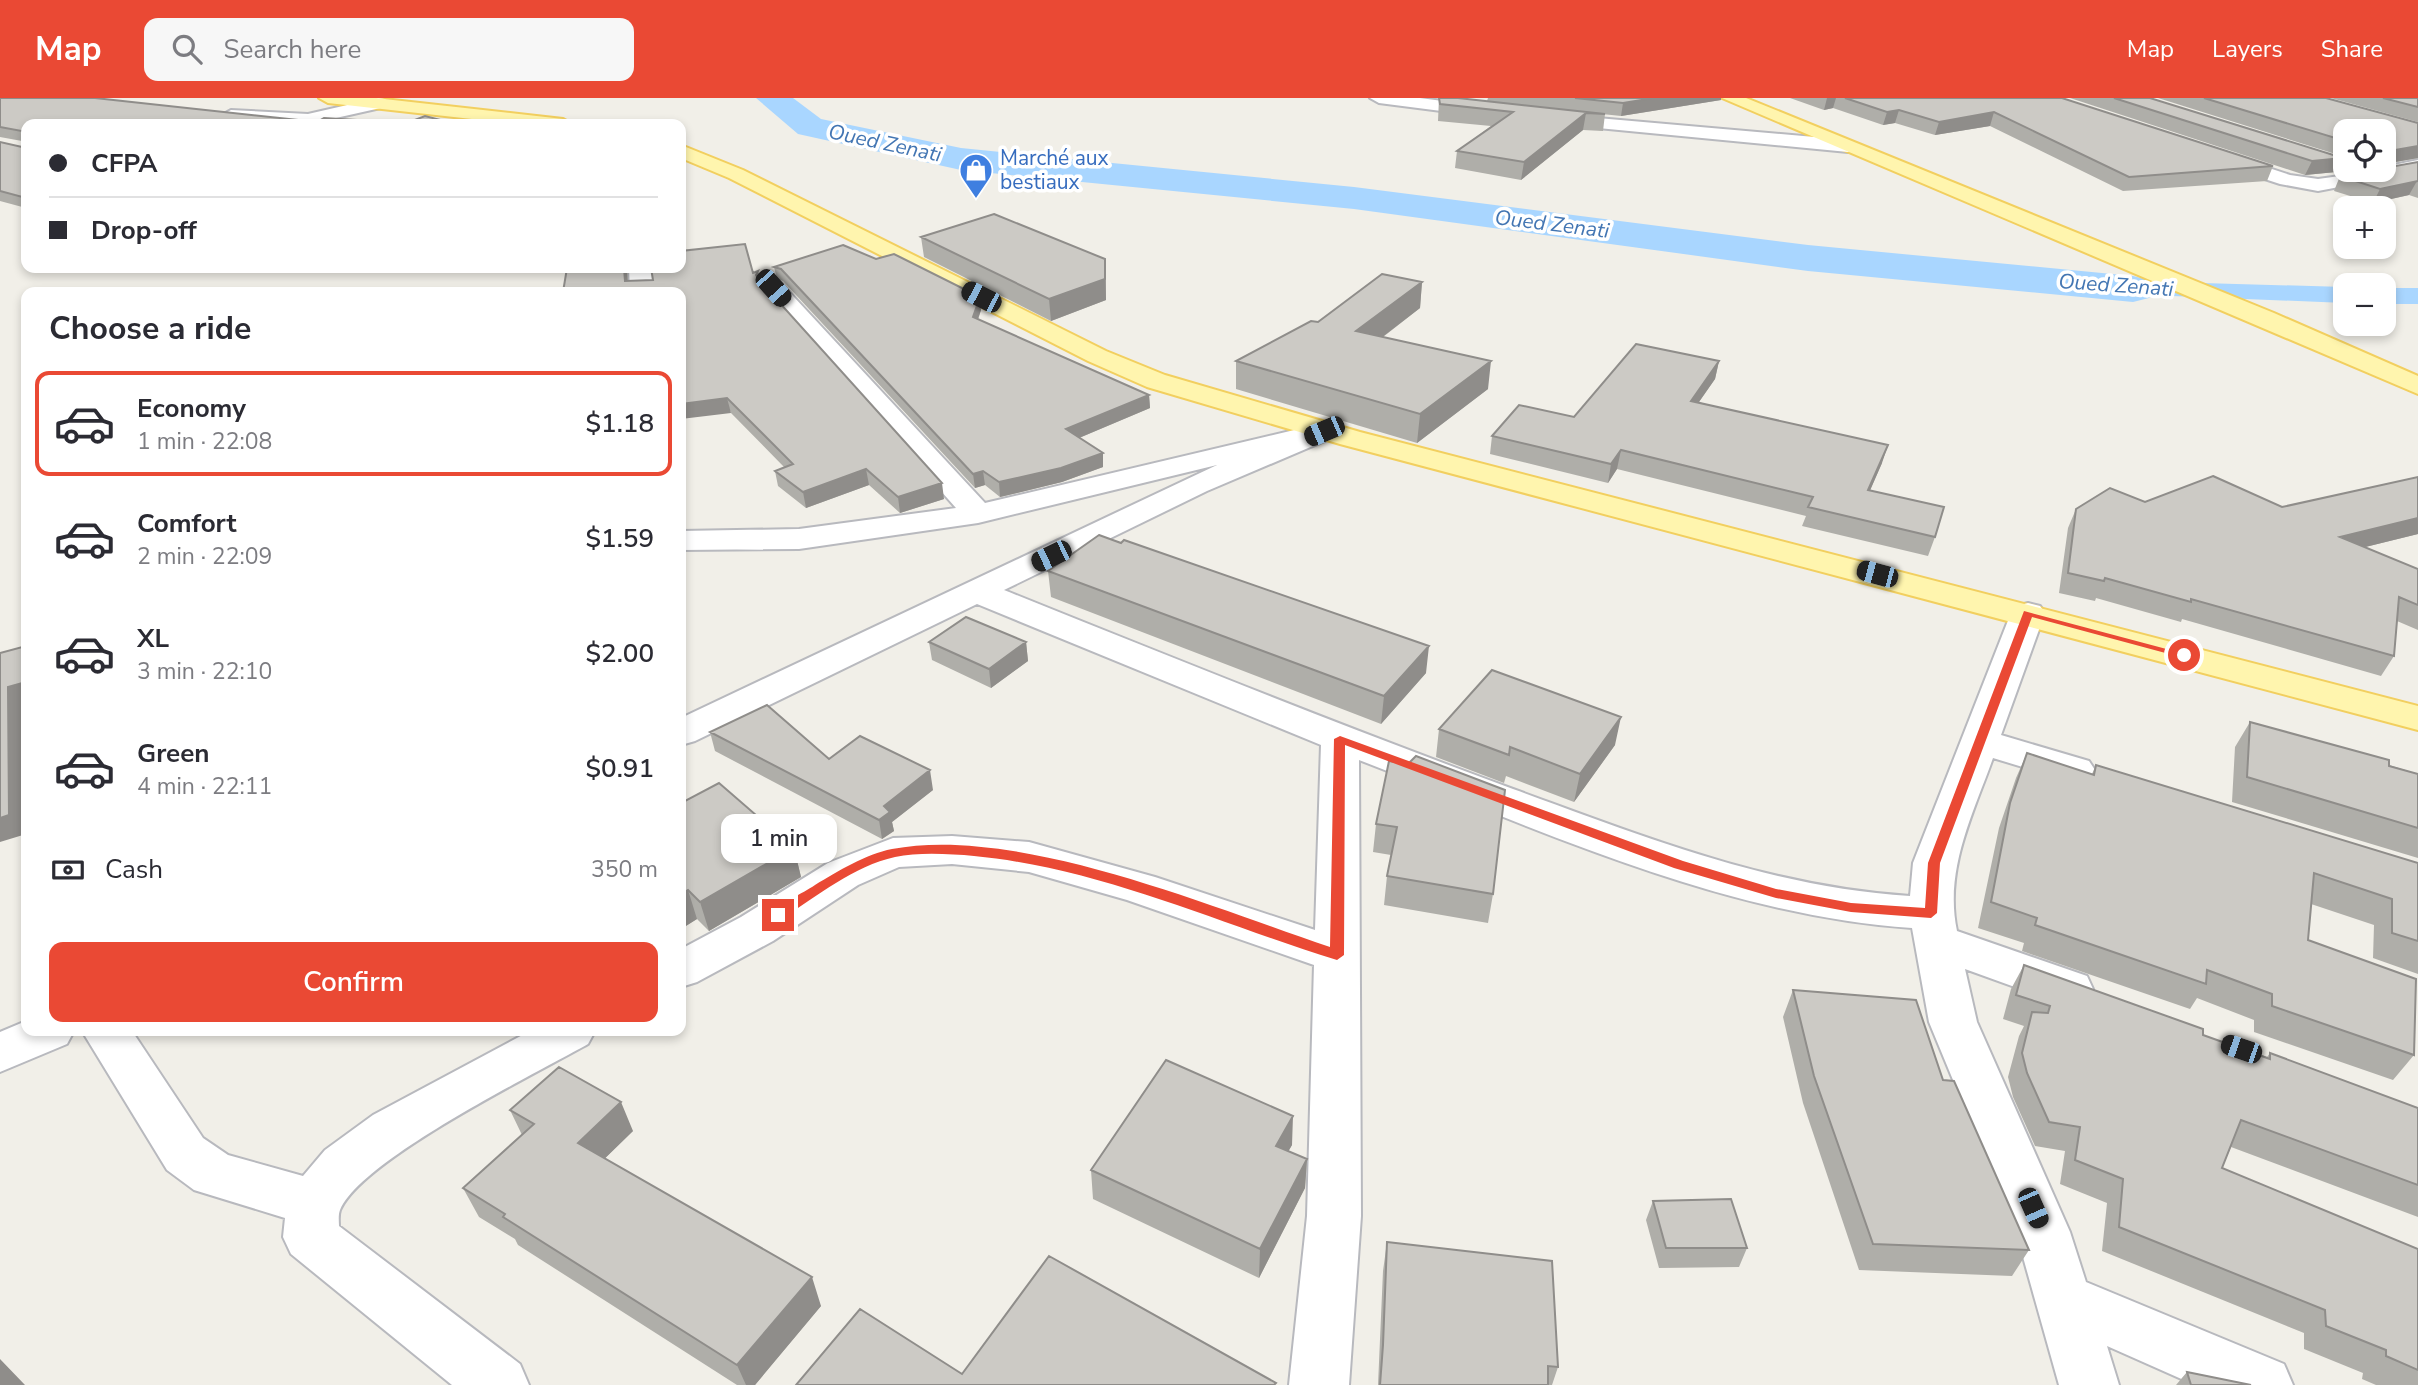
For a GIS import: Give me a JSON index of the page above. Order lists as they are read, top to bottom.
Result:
{
  "water": ["Oued Zenati"],
  "places": {
    "shop": ["Marché aux bestiaux"]
  },
  "page": {
    "header": "Map",
    "search": "Search here",
    "nav": ["Map", "Layers", "Share"],
    "map_buttons": ["+", "−"],
    "banner": ["CFPA", "Drop-off"],
    "heading": "Choose a ride",
    "list": [
      {
        "name": "Economy",
        "note": "1 min · 22:08",
        "value": "$1.18"
      },
      {
        "name": "Comfort",
        "note": "2 min · 22:09",
        "value": "$1.59"
      },
      {
        "name": "XL",
        "note": "3 min · 22:10",
        "value": "$2.00"
      },
      {
        "name": "Green",
        "note": "4 min · 22:11",
        "value": "$0.91"
      }
    ],
    "bubble": "1 min",
    "pay": ["Cash", "350 m"],
    "buttons": "Confirm"
  }
}
